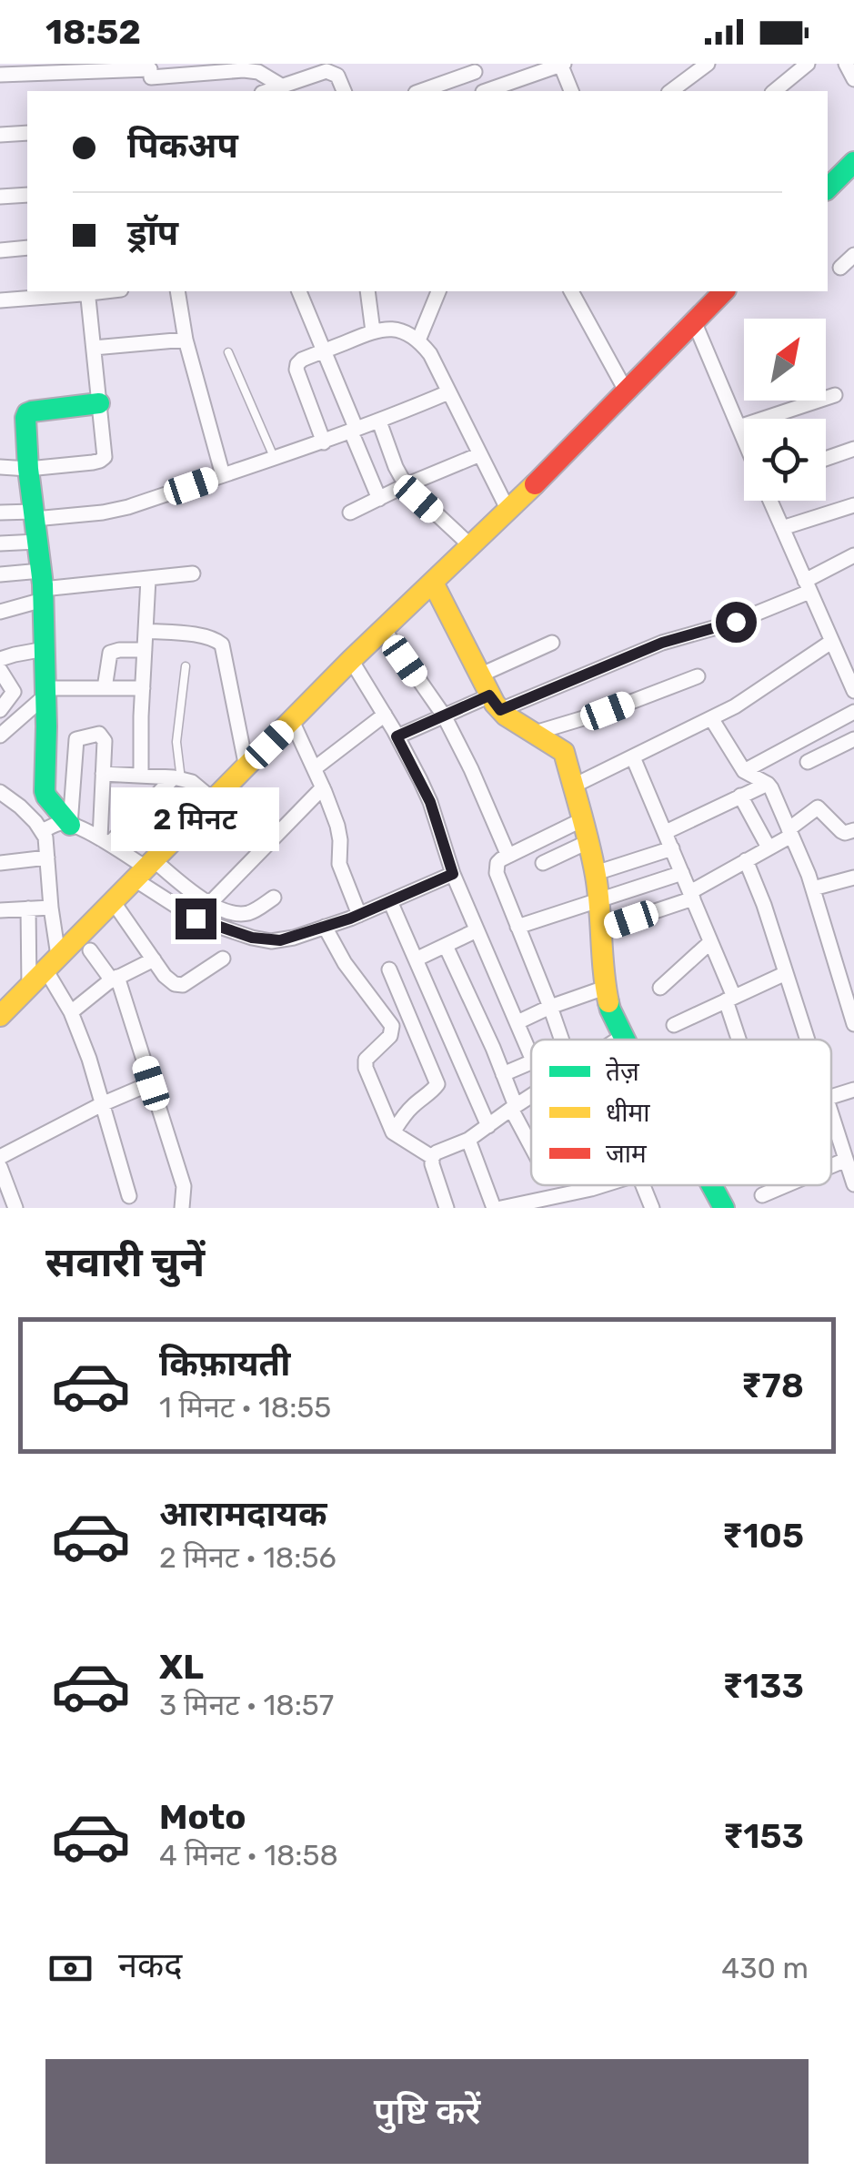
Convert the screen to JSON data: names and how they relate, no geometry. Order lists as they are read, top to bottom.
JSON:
{
  "legend": ["तेज़", "धीमा", "जाम"],
  "north": "top right",
  "page": {
    "status": "18:52",
    "banner": ["पिकअप", "ड्रॉप"],
    "bubble": "2 मिनट",
    "heading": "सवारी चुनें",
    "list": [
      {
        "name": "किफ़ायती",
        "note": "1 मिनट · 18:55",
        "value": "₹78"
      },
      {
        "name": "आरामदायक",
        "note": "2 मिनट · 18:56",
        "value": "₹105"
      },
      {
        "name": "XL",
        "note": "3 मिनट · 18:57",
        "value": "₹133"
      },
      {
        "name": "Moto",
        "note": "4 मिनट · 18:58",
        "value": "₹153"
      }
    ],
    "pay": ["नकद", "430 m"],
    "buttons": "पुष्टि करें"
  }
}
